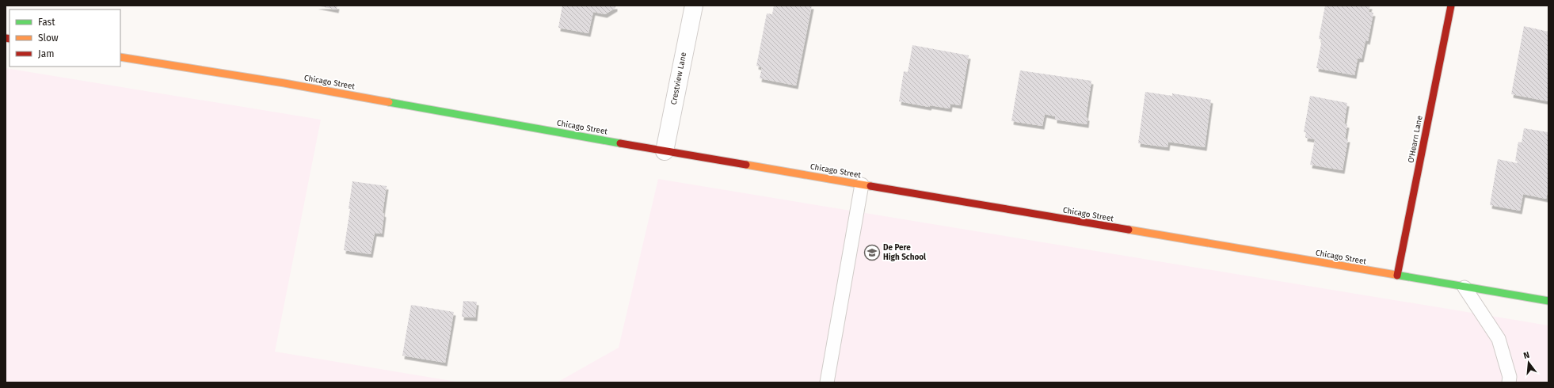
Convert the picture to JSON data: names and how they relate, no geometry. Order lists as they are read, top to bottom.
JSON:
{
  "streets": {
    "street": ["Crestview Lane", "Chicago Street", "O'Hearn Lane"]
  },
  "crossings": [
    ["Crestview Lane", "Chicago Street"],
    ["Chicago Street", "O'Hearn Lane"]
  ],
  "places": {
    "school or university": ["De Pere High School"]
  },
  "legend": ["Fast", "Slow", "Jam"],
  "north": "top"
}
